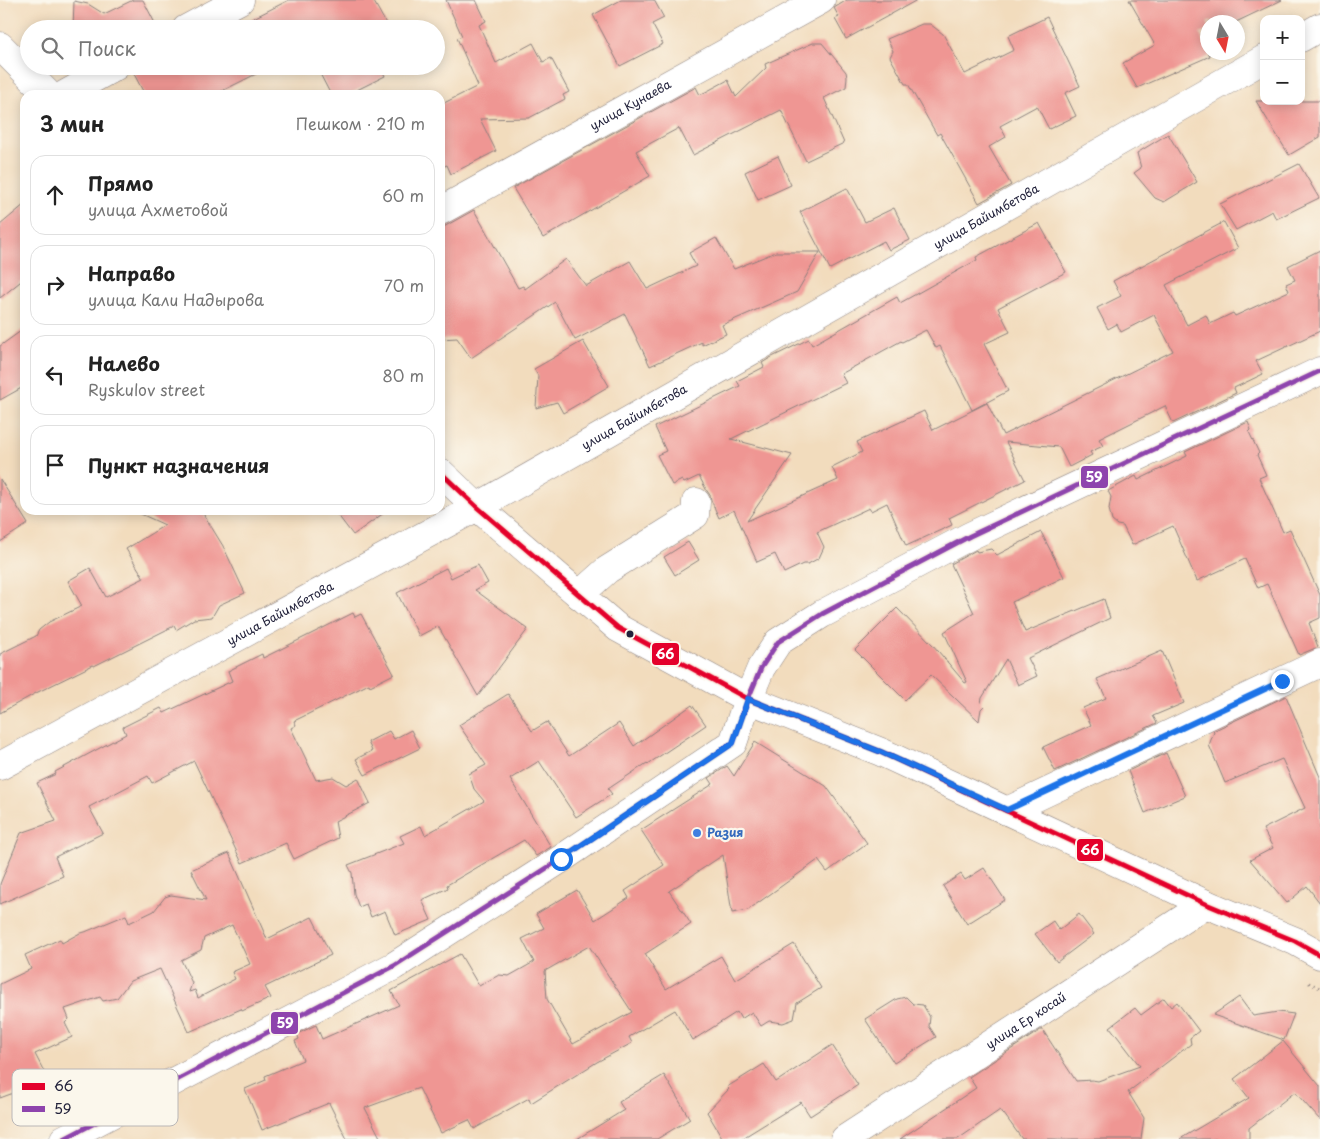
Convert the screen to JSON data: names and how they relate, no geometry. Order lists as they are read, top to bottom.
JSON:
{
  "streets": {
    "street": ["улица Кунаева", "улица Байимбетова", "улица Ер косай"]
  },
  "places": ["Разия"],
  "lines": ["transit line 59", "transit line 66"],
  "legend": ["66", "59"],
  "north": "bottom",
  "page": {
    "map_buttons": ["+", "−"],
    "search": "Поиск",
    "heading": ["3 мин", "Пешком · 210 m"],
    "list": [
      ["Прямо", "улица Ахметовой", "60 m"],
      ["Направо", "улица Кали Надырова", "70 m"],
      ["Налево", "Ryskulov street", "80 m"],
      "Пункт назначения"
    ]
  }
}
